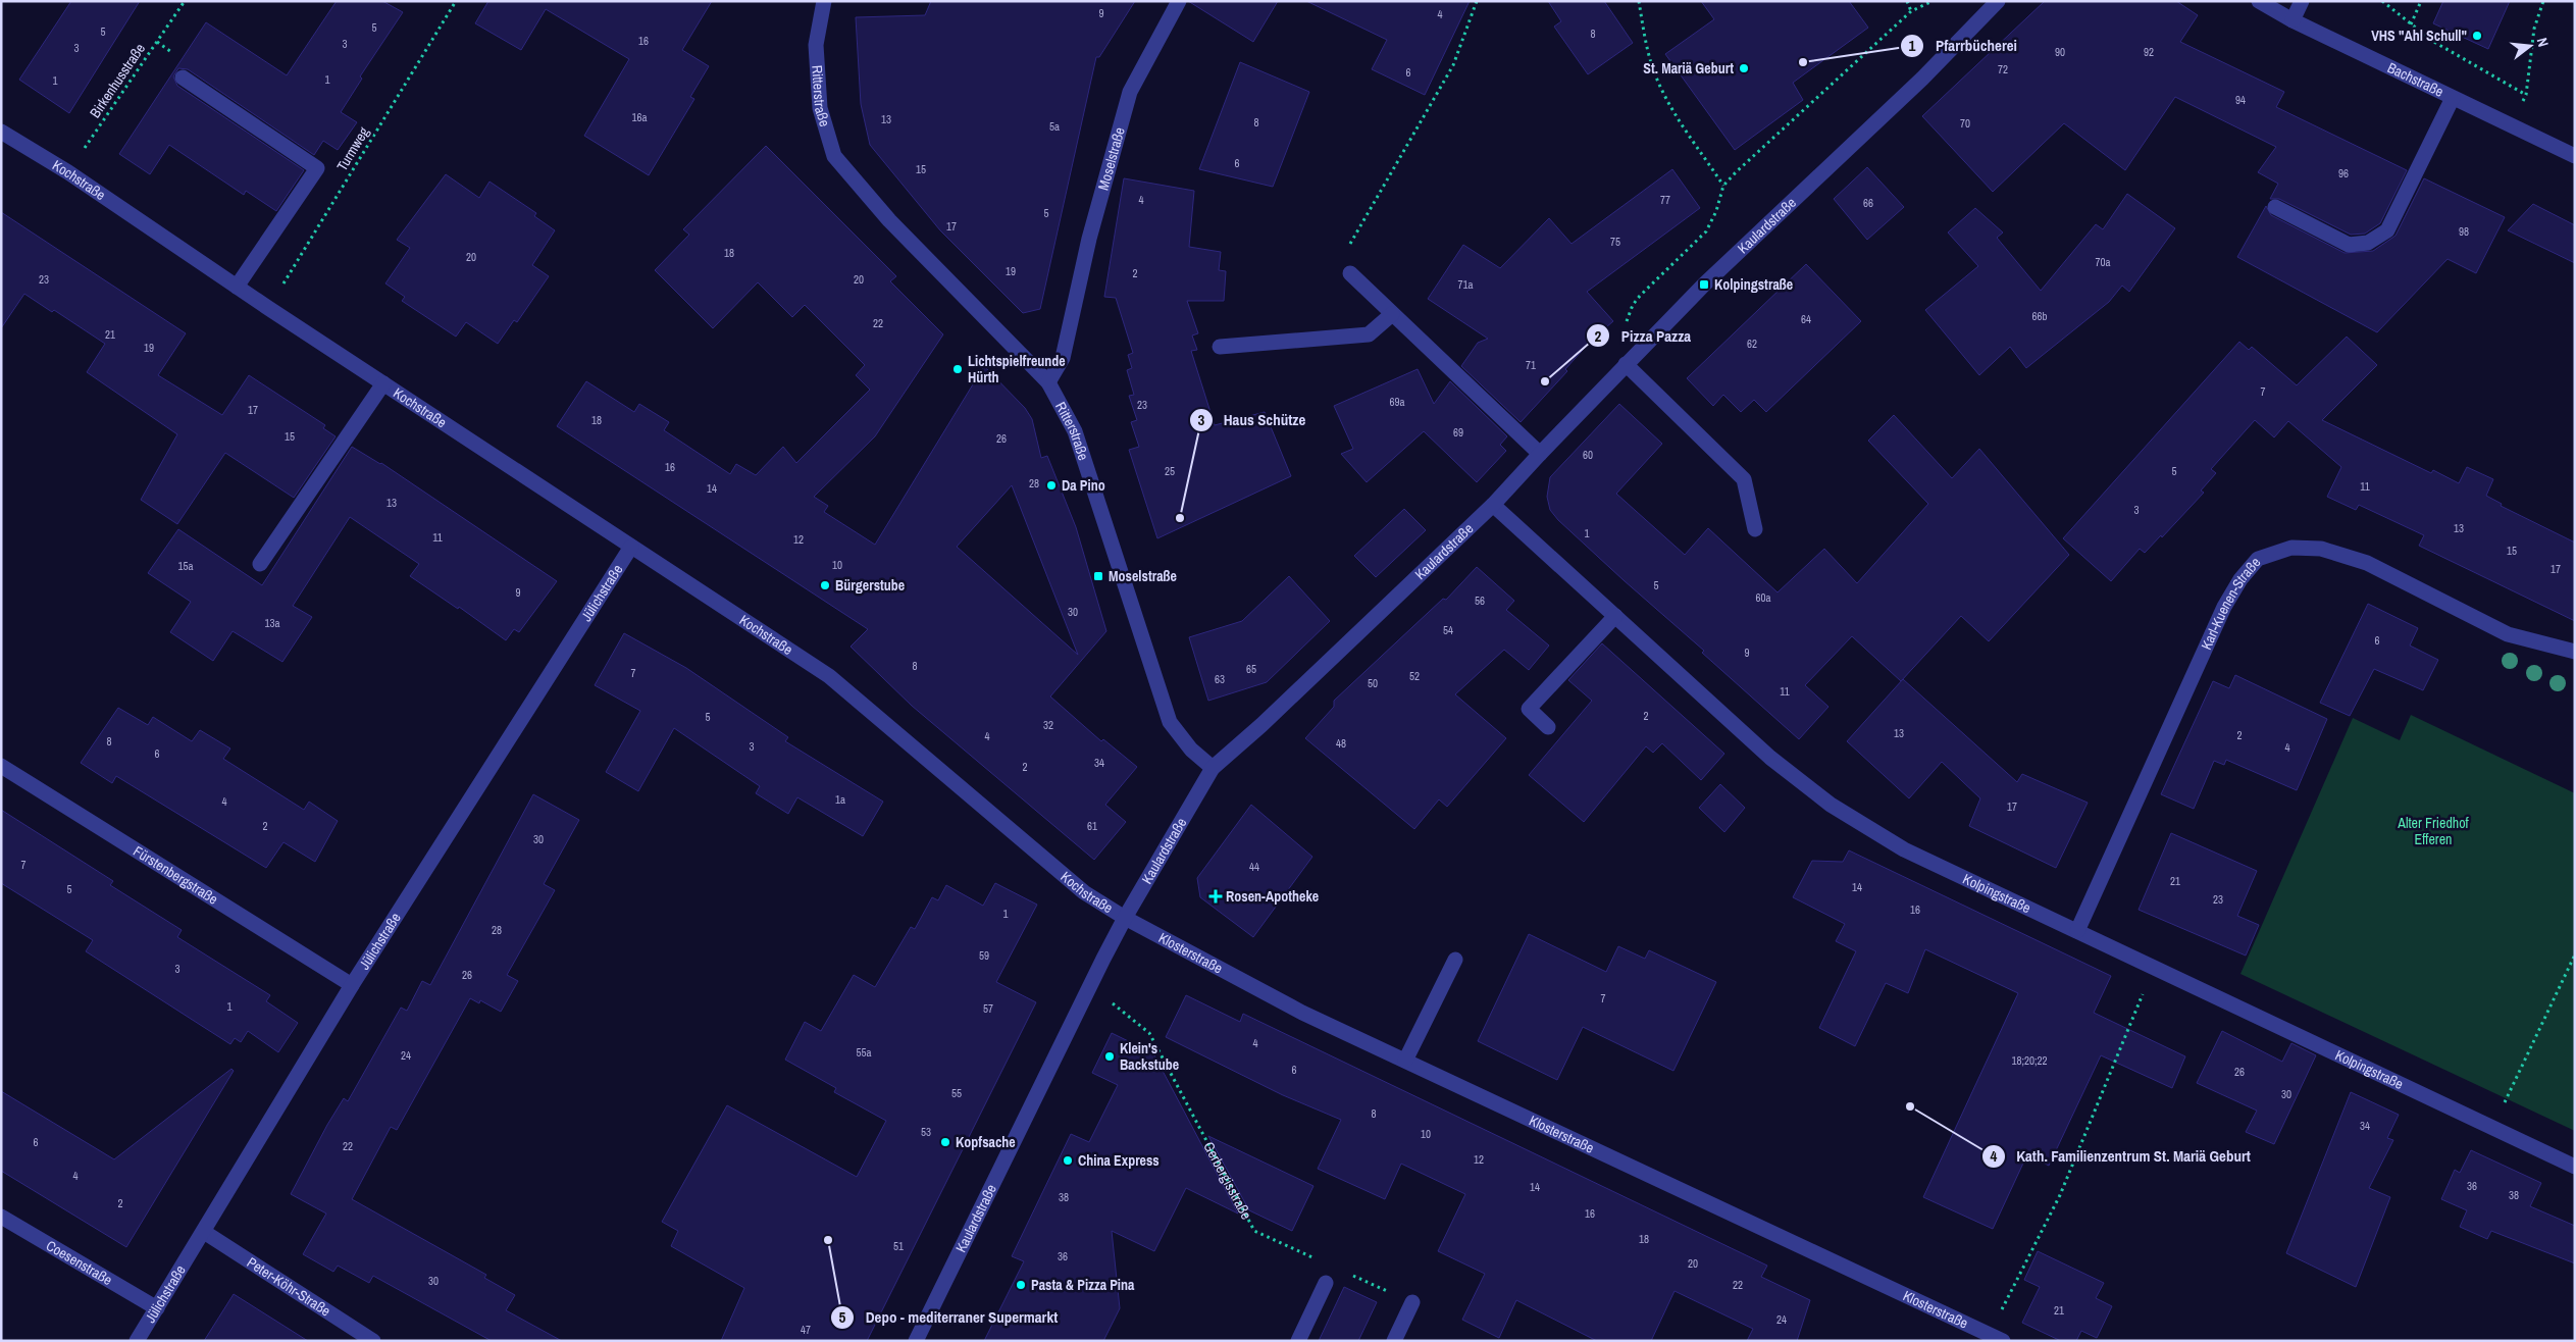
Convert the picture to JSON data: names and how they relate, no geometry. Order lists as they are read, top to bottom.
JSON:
{
  "streets": {
    "street": [
      "Bachstraße",
      "Ritterstraße",
      "Moselstraße",
      "Kochstraße",
      "Kaulardstraße",
      "Jülichstraße",
      "Karl-Kuenen-Straße",
      "Fürstenbergstraße",
      "Kolpingstraße",
      "Klosterstraße",
      "Coesenstraße",
      "Peter-Köhr-Straße"
    ],
    "path": ["Birkenhusstraße", "Turmweg", "Gerbergisstraße"]
  },
  "crossings": [
    ["Birkenhusstraße", "Kochstraße"],
    ["Ritterstraße", "Moselstraße"],
    ["Ritterstraße", "Kaulardstraße"],
    ["Turmweg", "Kochstraße"],
    ["Kochstraße", "Kaulardstraße"],
    ["Kochstraße", "Jülichstraße"],
    ["Kochstraße", "Klosterstraße"],
    ["Kaulardstraße", "Kolpingstraße"],
    ["Kaulardstraße", "Klosterstraße"],
    ["Kaulardstraße", "Gerbergisstraße"],
    ["Jülichstraße", "Fürstenbergstraße"],
    ["Jülichstraße", "Coesenstraße"],
    ["Jülichstraße", "Peter-Köhr-Straße"],
    ["Karl-Kuenen-Straße", "Kolpingstraße"]
  ],
  "parks": ["Alter Friedhof Efferen"],
  "places": {
    "other": [
      "VHS \"Ahl Schull\"",
      "Pfarrbücherei",
      "St. Mariä Geburt",
      "Lichtspielfreunde Hürth",
      "Pizza Pazza",
      "Da Pino",
      "Haus Schütze",
      "Bürgerstube",
      "Klein's Backstube",
      "Kath. Familienzentrum St. Mariä Geburt",
      "Kopfsache",
      "China Express",
      "Depo - mediterraner Supermarkt",
      "Pasta & Pizza Pina"
    ],
    "transit": ["Kolpingstraße", "Moselstraße"],
    "health": ["Rosen-Apotheke"]
  },
  "house_numbers": [
    "9",
    "4",
    "5",
    "5",
    "8",
    "16",
    "3",
    "3",
    "90",
    "92",
    "72",
    "6",
    "1",
    "1",
    "94",
    "16a",
    "13",
    "8",
    "70",
    "5a",
    "6",
    "15",
    "96",
    "4",
    "77",
    "66",
    "5",
    "17",
    "98",
    "75",
    "18",
    "20",
    "70a",
    "19",
    "2",
    "23",
    "20",
    "71a",
    "66b",
    "64",
    "22",
    "21",
    "62",
    "19",
    "71",
    "7",
    "69a",
    "23",
    "17",
    "18",
    "69",
    "15",
    "26",
    "60",
    "16",
    "25",
    "5",
    "28",
    "11",
    "14",
    "13",
    "3",
    "13",
    "1",
    "11",
    "12",
    "15",
    "10",
    "15a",
    "17",
    "5",
    "9",
    "60a",
    "56",
    "30",
    "13a",
    "54",
    "6",
    "9",
    "8",
    "65",
    "7",
    "52",
    "63",
    "50",
    "11",
    "2",
    "5",
    "32",
    "13",
    "2",
    "4",
    "8",
    "48",
    "3",
    "4",
    "6",
    "34",
    "2",
    "1a",
    "4",
    "17",
    "2",
    "61",
    "30",
    "7",
    "44",
    "21",
    "14",
    "5",
    "23",
    "16",
    "1",
    "28",
    "59",
    "3",
    "26",
    "7",
    "1",
    "57",
    "4",
    "55a",
    "24",
    "18;20;22",
    "6",
    "26",
    "55",
    "30",
    "8",
    "34",
    "53",
    "10",
    "6",
    "22",
    "12",
    "4",
    "36",
    "14",
    "38",
    "38",
    "2",
    "16",
    "18",
    "51",
    "36",
    "20",
    "30",
    "22",
    "21",
    "24",
    "47"
  ],
  "north": "right"
}
